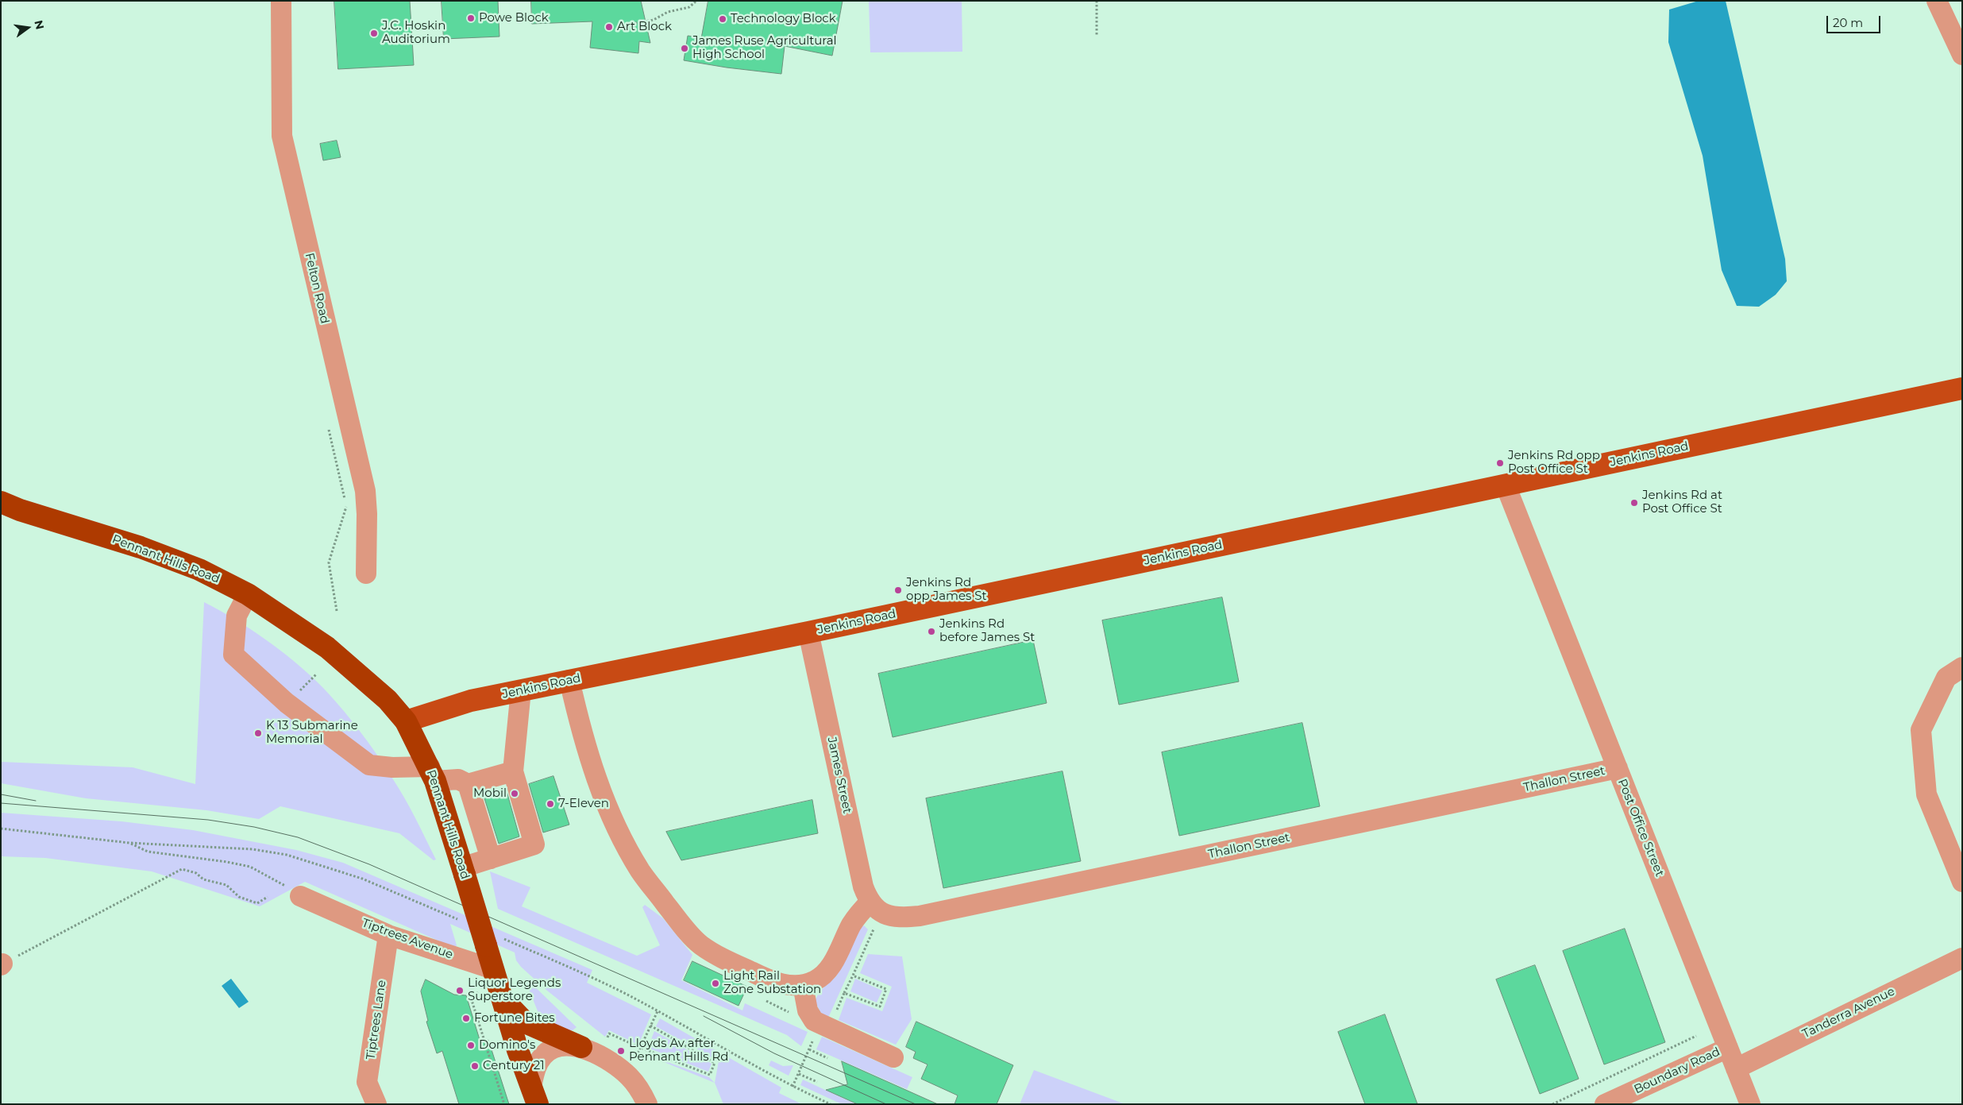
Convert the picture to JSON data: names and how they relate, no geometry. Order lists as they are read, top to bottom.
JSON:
{
  "streets": {
    "highway": ["Pennant Hills Road"],
    "main road": ["Jenkins Road"],
    "street": [
      "Felton Road",
      "James Street",
      "Thallon Street",
      "Post Office Street",
      "Tiptrees Avenue",
      "Tanderra Avenue",
      "Tiptrees Lane",
      "Boundary Road"
    ]
  },
  "crossings": [
    ["Jenkins Road", "Pennant Hills Road"],
    ["Jenkins Road", "James Street"],
    ["Jenkins Road", "Post Office Street"],
    ["Pennant Hills Road", "Tiptrees Avenue"],
    ["James Street", "Thallon Street"],
    ["Thallon Street", "Post Office Street"],
    ["Post Office Street", "Tanderra Avenue"],
    ["Post Office Street", "Boundary Road"],
    ["Tiptrees Avenue", "Tiptrees Lane"]
  ],
  "places": [
    "Powe Block",
    "Technology Block",
    "Art Block",
    "J.C. Hoskin Auditorium",
    "James Ruse Agricultural High School",
    "Jenkins Rd opp Post Office St",
    "Jenkins Rd at Post Office St",
    "Jenkins Rd opp James St",
    "Jenkins Rd before James St",
    "K 13 Submarine Memorial",
    "Mobil",
    "7-Eleven",
    "Light Rail Zone Substation",
    "Liquor Legends Superstore",
    "Fortune Bites",
    "Domino's",
    "Lloyds Av after Pennant Hills Rd",
    "Century 21"
  ],
  "scale_bar": "20 m",
  "north": "right"
}
